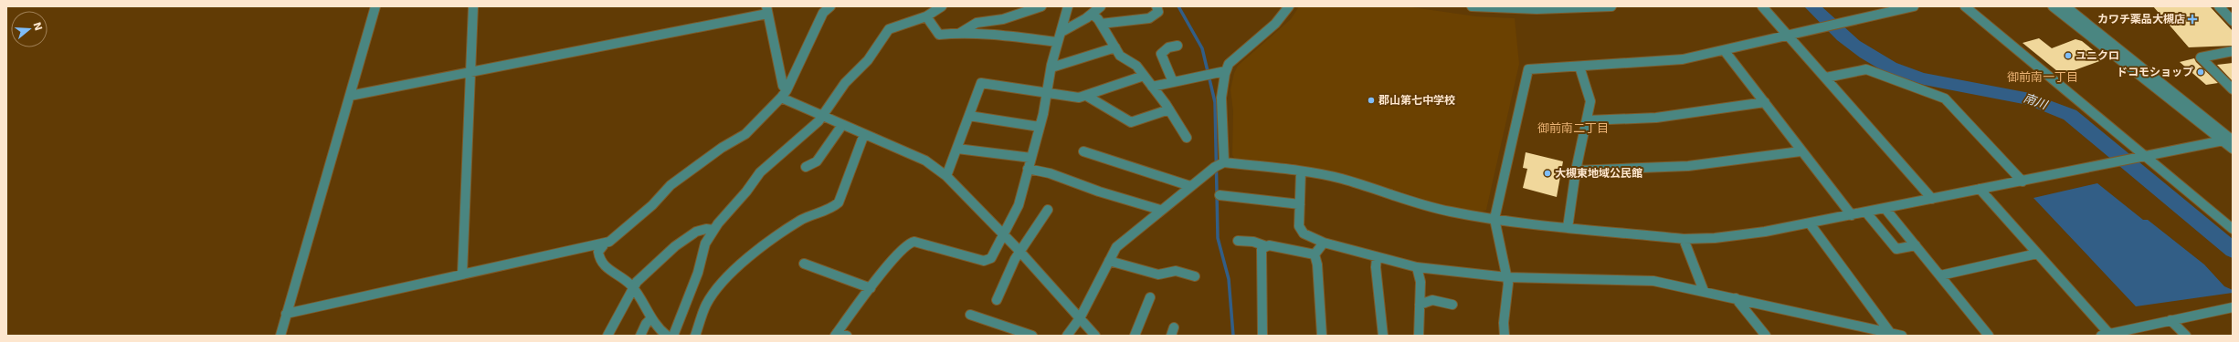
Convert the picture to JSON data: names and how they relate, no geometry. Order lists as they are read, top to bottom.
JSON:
{
  "districts": ["御前南一丁目", "御前南二丁目"],
  "water": ["南川"],
  "places": {
    "health": ["カワチ薬品大槻店"],
    "other": [
      "ユニクロ",
      "ドコモショップ",
      "郡山第七中学校",
      "大槻東地域公民館"
    ]
  },
  "north": "right"
}
